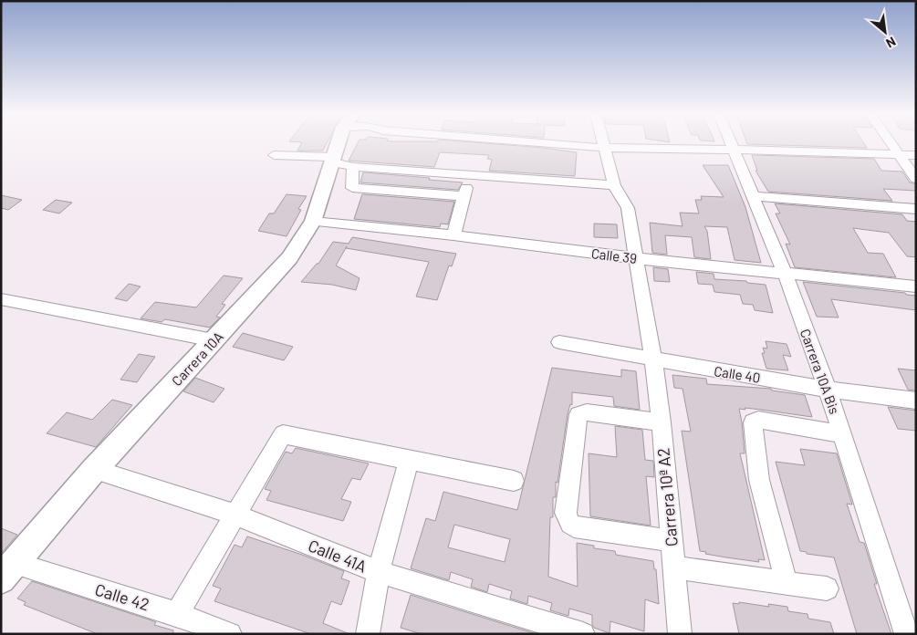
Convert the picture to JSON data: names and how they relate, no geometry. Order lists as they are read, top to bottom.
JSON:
{
  "streets": {
    "street": [
      "Calle 39",
      "Carrera 10A",
      "Carrera 10A Bis",
      "Calle 40",
      "Carrera 10ª A2",
      "Calle 41A",
      "Calle 42"
    ]
  },
  "crossings": [
    ["Calle 39", "Carrera 10A"],
    ["Calle 39", "Carrera 10A Bis"],
    ["Calle 39", "Carrera 10ª A2"],
    ["Carrera 10A", "Calle 41A"],
    ["Carrera 10A", "Calle 42"],
    ["Carrera 10A Bis", "Calle 40"],
    ["Calle 40", "Carrera 10ª A2"]
  ],
  "north": "bottom right"
}
